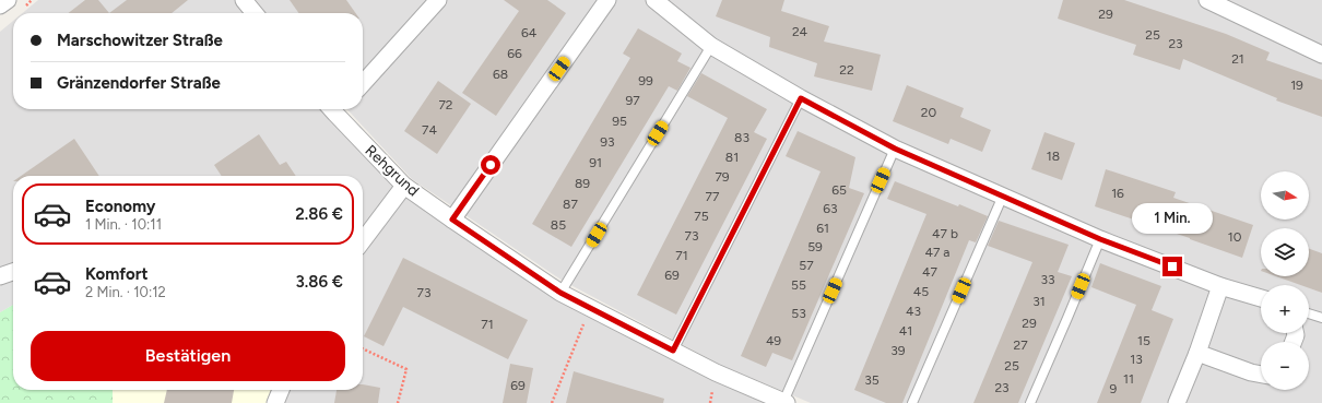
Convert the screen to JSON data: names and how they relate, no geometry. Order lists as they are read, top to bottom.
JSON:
{
  "streets": {
    "street": ["Rehgrund"]
  },
  "house_numbers": [
    "29",
    "24",
    "64",
    "25",
    "23",
    "66",
    "21",
    "22",
    "68",
    "99",
    "19",
    "97",
    "72",
    "20",
    "95",
    "74",
    "83",
    "93",
    "18",
    "81",
    "91",
    "79",
    "89",
    "65",
    "16",
    "77",
    "87",
    "63",
    "75",
    "85",
    "61",
    "47 b",
    "73",
    "10",
    "59",
    "47 a",
    "71",
    "57",
    "47",
    "69",
    "33",
    "55",
    "45",
    "73",
    "31",
    "43",
    "53",
    "29",
    "71",
    "41",
    "49",
    "15",
    "27",
    "39",
    "13",
    "25",
    "11",
    "35",
    "69",
    "23",
    "9"
  ],
  "north": "right",
  "page": {
    "banner": ["Marschowitzer Straße", "Gränzendorfer Straße"],
    "map_buttons": ["+", "−"],
    "list": [
      {
        "name": "Economy",
        "note": "1 Min. · 10:11",
        "value": "2.86 €"
      },
      {
        "name": "Komfort",
        "note": "2 Min. · 10:12",
        "value": "3.86 €"
      }
    ],
    "bubble": "1 Min.",
    "buttons": "Bestätigen"
  }
}
